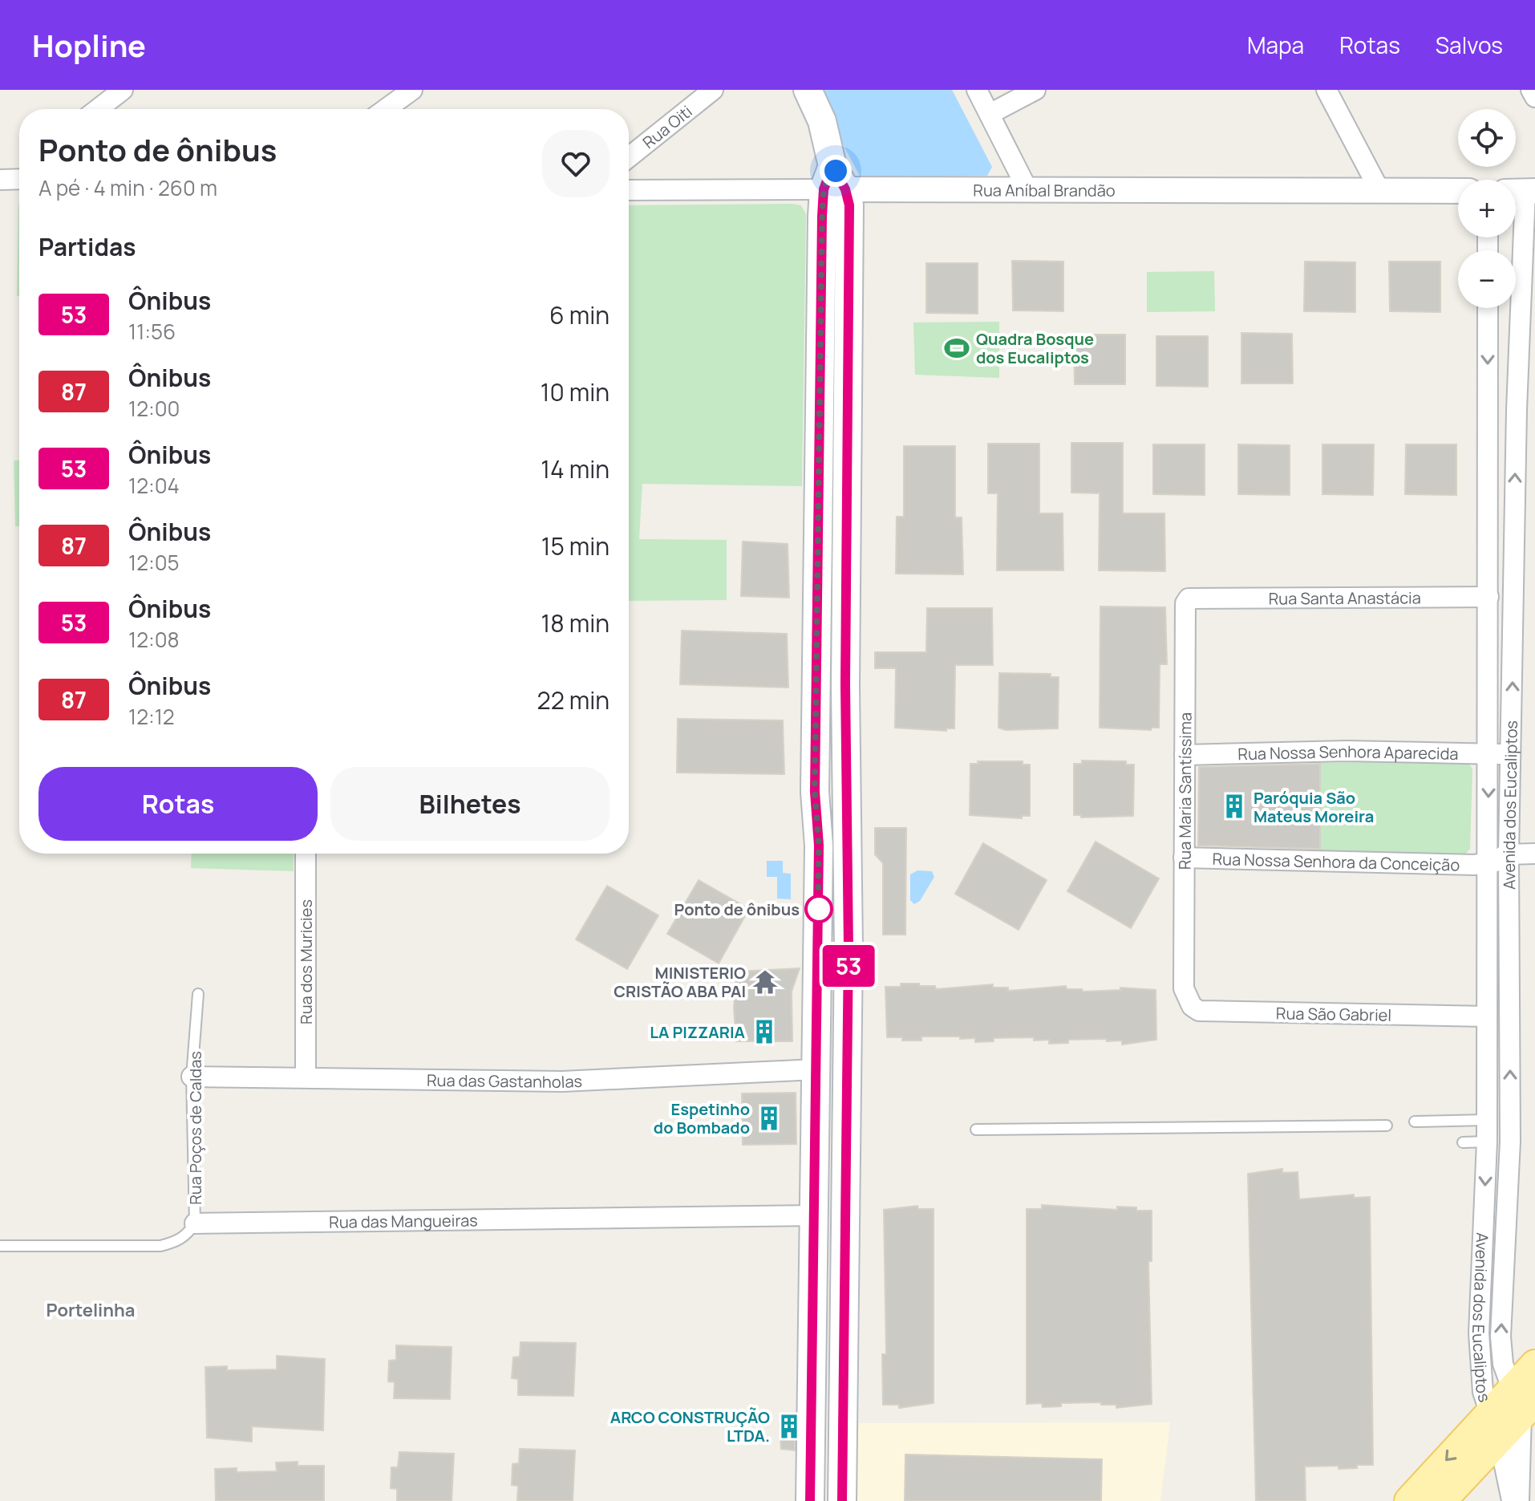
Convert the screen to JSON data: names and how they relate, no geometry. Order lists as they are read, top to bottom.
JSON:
{
  "streets": {
    "street": [
      "Rua Oiti",
      "Rua Aníbal Brandão",
      "Rua Santa Anastácia",
      "Rua Nossa Senhora Aparecida",
      "Rua Maria Santíssima",
      "Avenida dos Eucaliptos",
      "Rua Nossa Senhora da Conceição",
      "Rua dos Muricies",
      "Rua São Gabriel",
      "Rua das Gastanholas",
      "Rua das Mangueiras"
    ],
    "lane": ["Rua Poços de Caldas"]
  },
  "crossings": [
    ["Rua Santa Anastácia", "Rua Maria Santíssima"],
    ["Rua Santa Anastácia", "Avenida dos Eucaliptos"],
    ["Rua Nossa Senhora Aparecida", "Rua Maria Santíssima"],
    ["Rua Nossa Senhora Aparecida", "Avenida dos Eucaliptos"],
    ["Rua Maria Santíssima", "Rua Nossa Senhora da Conceição"],
    ["Rua Maria Santíssima", "Rua São Gabriel"],
    ["Avenida dos Eucaliptos", "Rua Nossa Senhora da Conceição"],
    ["Avenida dos Eucaliptos", "Rua São Gabriel"],
    ["Rua dos Muricies", "Rua das Gastanholas"],
    ["Rua das Gastanholas", "Rua Poços de Caldas"],
    ["Rua Poços de Caldas", "Rua das Mangueiras"]
  ],
  "districts": ["Portelinha"],
  "places": {
    "sports": ["Quadra Bosque dos Eucaliptos"],
    "building": [
      "Paróquia São Mateus Moreira",
      "LA PIZZARIA",
      "Espetinho do Bombado",
      "ARCO CONSTRUÇÃO LTDA."
    ],
    "other": ["Ponto de ônibus"],
    "temple": ["MINISTERIO CRISTÃO ABA PAI"]
  },
  "lines": ["bus line 53"],
  "page": {
    "header": "Hopline",
    "nav": ["Mapa", "Rotas", "Salvos"],
    "on_map": "53",
    "map_buttons": ["+", "−"],
    "heading": [
      ["Ponto de ônibus", "A pé · 4 min · 260 m"],
      "Partidas"
    ],
    "list": [
      {
        "mark": "53",
        "name": "Ônibus",
        "note": "11:56",
        "value": "6 min"
      },
      {
        "mark": "87",
        "name": "Ônibus",
        "note": "12:00",
        "value": "10 min"
      },
      {
        "mark": "53",
        "name": "Ônibus",
        "note": "12:04",
        "value": "14 min"
      },
      {
        "mark": "87",
        "name": "Ônibus",
        "note": "12:05",
        "value": "15 min"
      },
      {
        "mark": "53",
        "name": "Ônibus",
        "note": "12:08",
        "value": "18 min"
      },
      {
        "mark": "87",
        "name": "Ônibus",
        "note": "12:12",
        "value": "22 min"
      }
    ],
    "buttons": ["Rotas", "Bilhetes"]
  }
}
